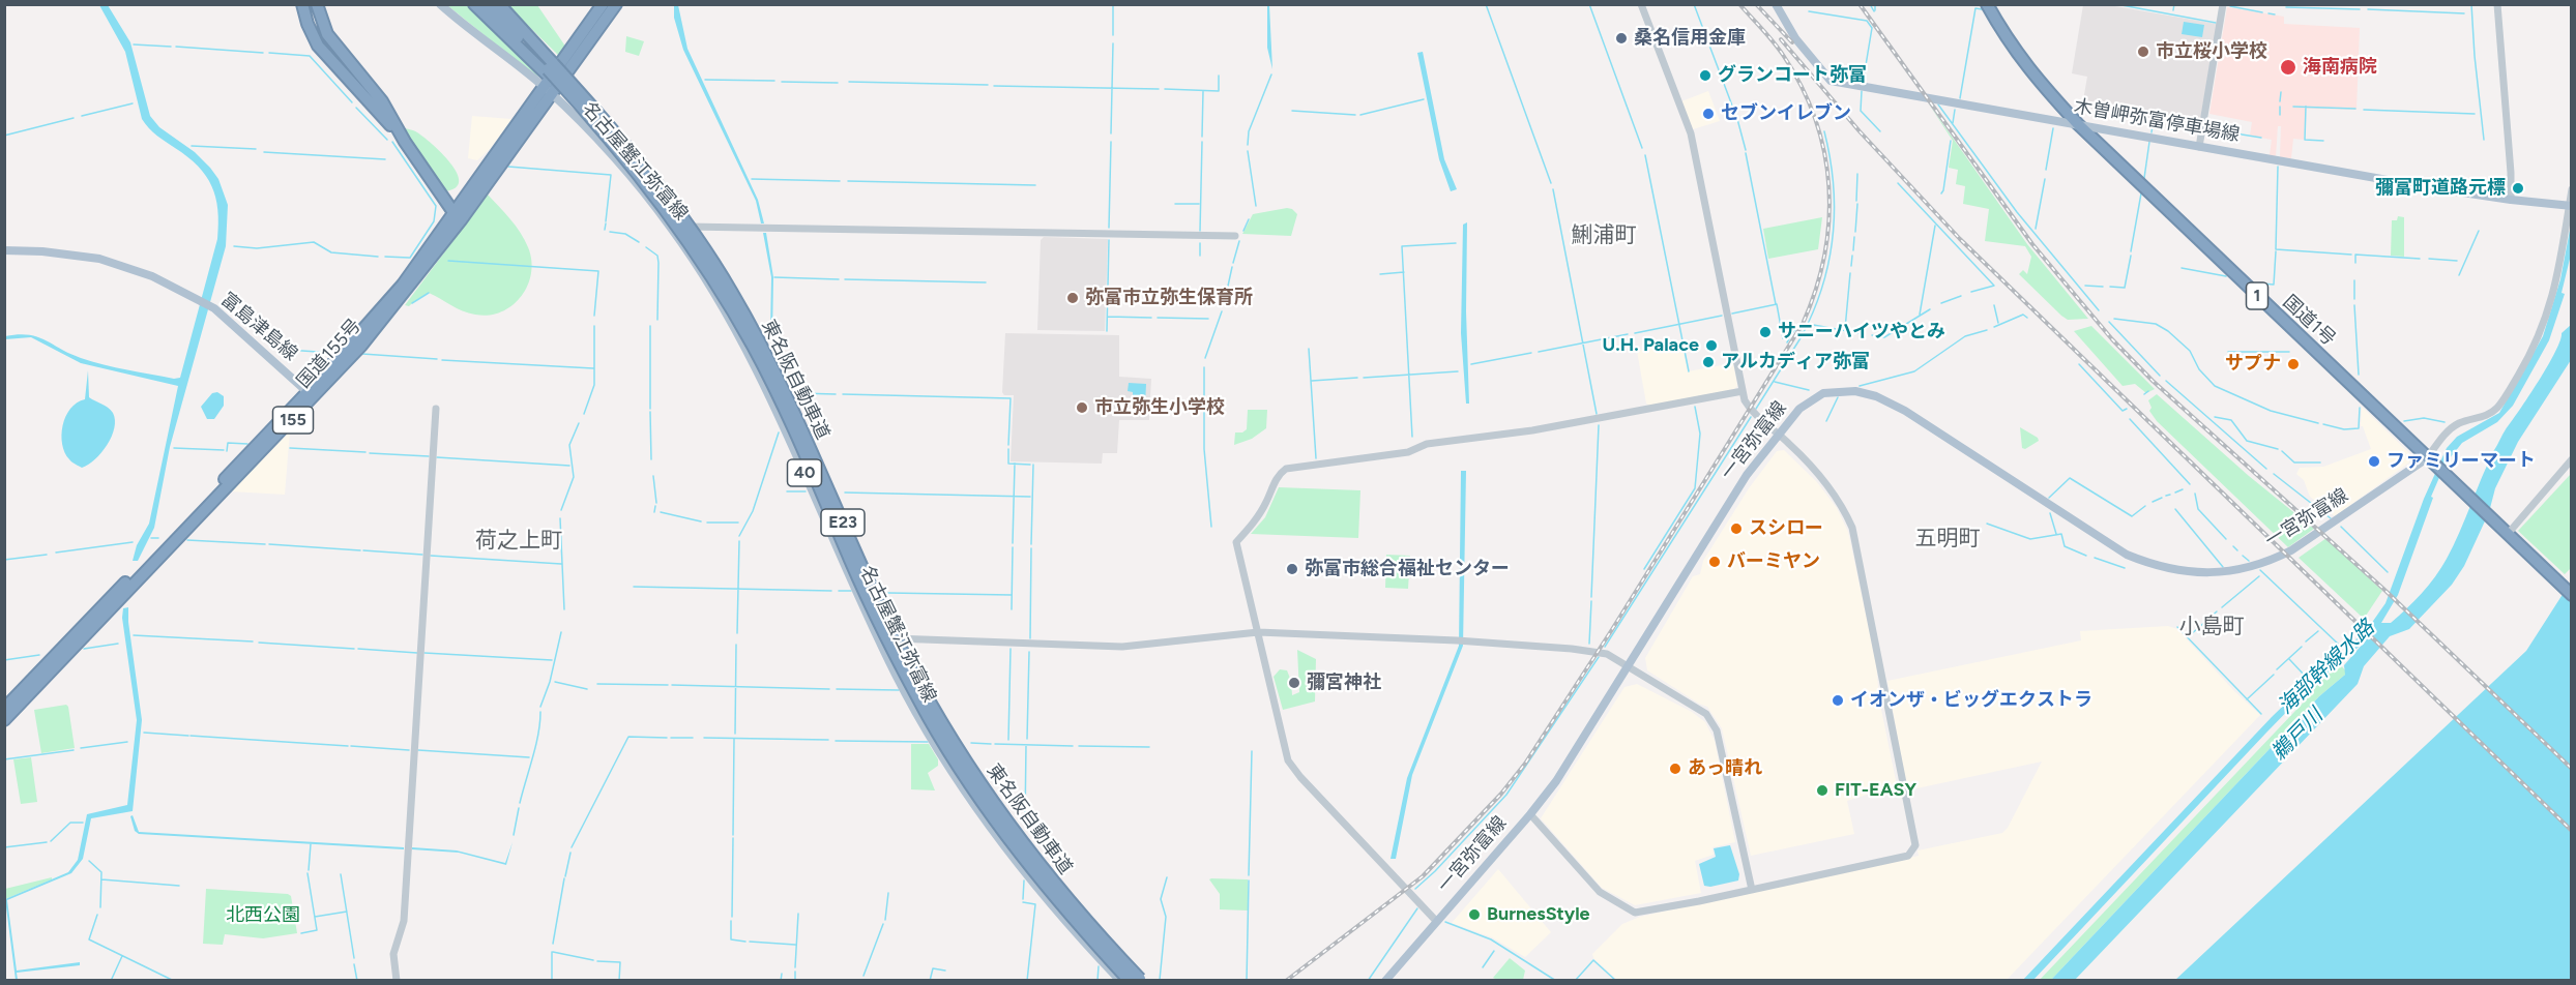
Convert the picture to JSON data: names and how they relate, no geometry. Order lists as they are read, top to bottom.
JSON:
{
  "streets": {
    "highway": [
      "1",
      "国道1号",
      "国道155号",
      "東名阪自動車道",
      "155",
      "E23"
    ],
    "main road": [
      "木曽岬弥富停車場線",
      "名古屋蟹江弥富線",
      "富島津島線",
      "一宮弥富線",
      "40"
    ]
  },
  "crossings": [
    ["木曽岬弥富停車場線", "国道1号"],
    ["名古屋蟹江弥富線", "国道155号"],
    ["国道1号", "一宮弥富線"],
    ["富島津島線", "国道155号"]
  ],
  "districts": [
    "鯏浦町",
    "五明町",
    "荷之上町",
    "小島町"
  ],
  "water": ["海部幹線水路", "鵜戸川"],
  "parks": ["北西公園"],
  "places": [
    "桑名信用金庫",
    "市立桜小学校",
    "海南病院",
    "グランコート弥富",
    "セブンイレブン",
    "彌富町道路元標",
    "弥富市立弥生保育所",
    "サニーハイツやとみ",
    "U.H. Palace",
    "アルカディア弥富",
    "サプナ",
    "市立弥生小学校",
    "ファミリーマート",
    "スシロー",
    "バーミヤン",
    "弥富市総合福祉センター",
    "彌宮神社",
    "イオンザ・ビッグエクストラ",
    "あっ晴れ",
    "FIT-EASY",
    "BurnesStyle"
  ]
}
